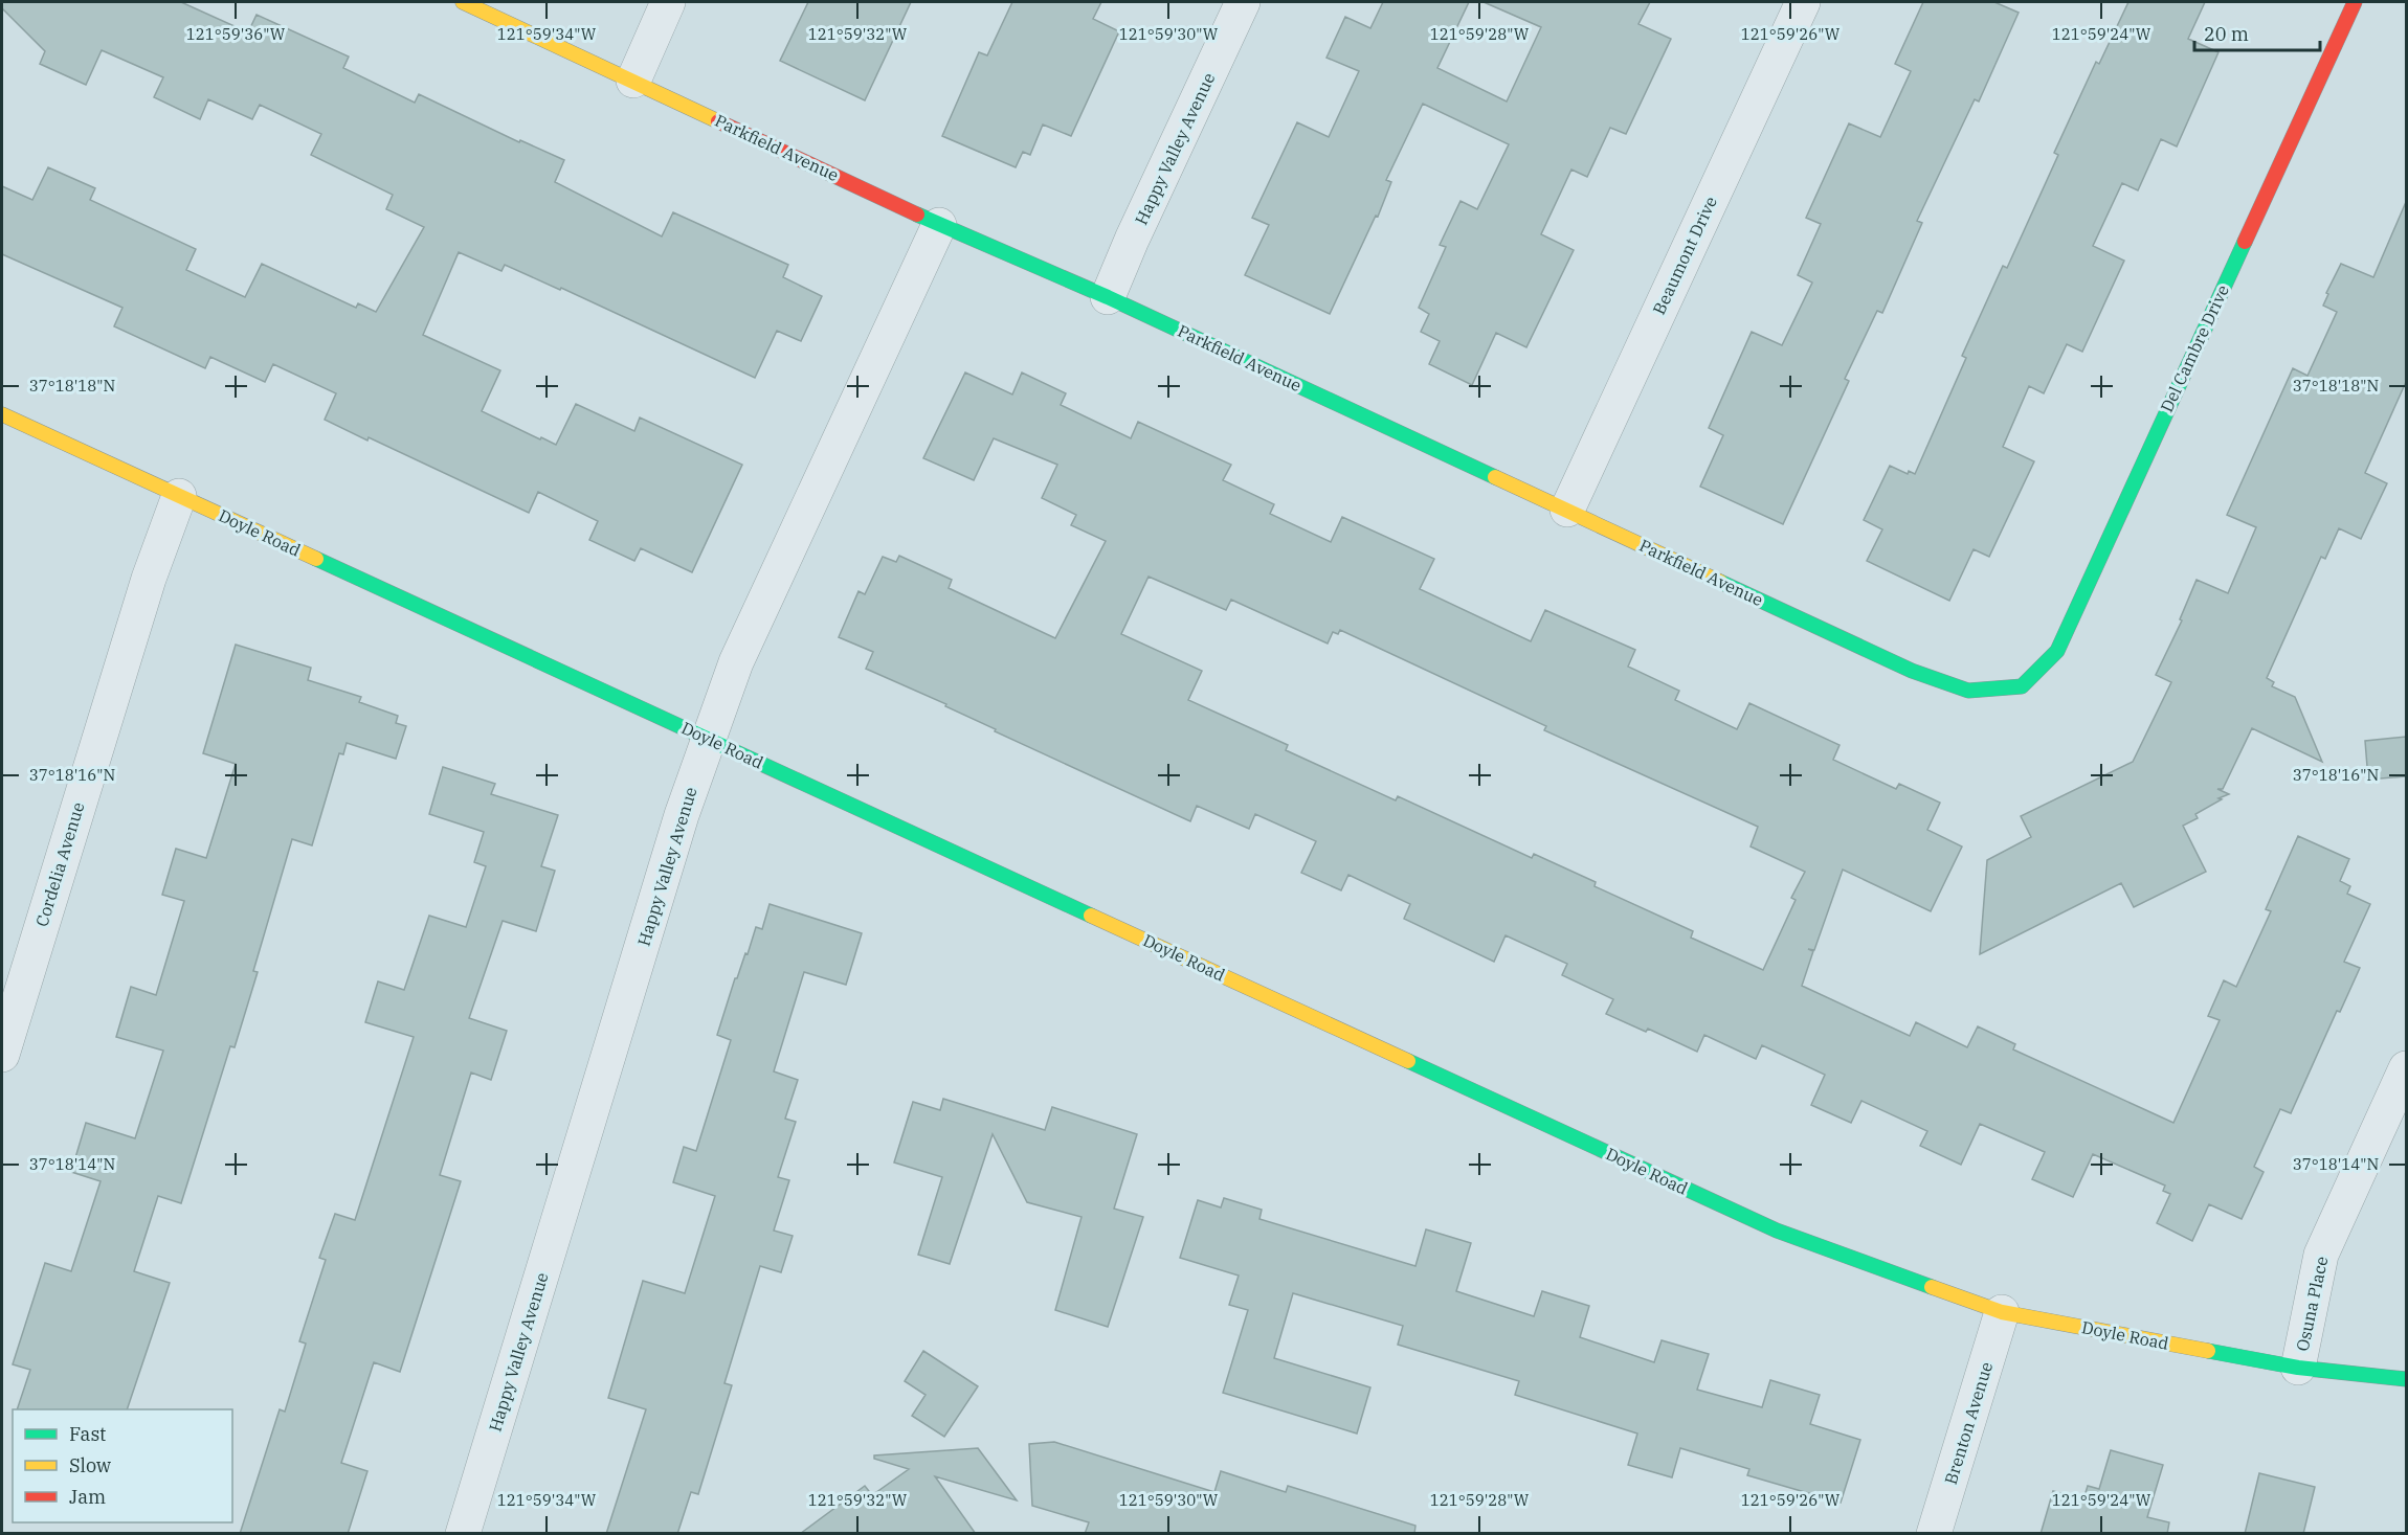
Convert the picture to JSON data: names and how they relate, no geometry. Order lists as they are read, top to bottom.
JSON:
{
  "streets": {
    "main road": ["Parkfield Avenue", "Del Cambre Drive", "Doyle Road"],
    "street": [
      "Happy Valley Avenue",
      "Beaumont Drive",
      "Cordelia Avenue",
      "Osuna Place",
      "Brenton Avenue"
    ]
  },
  "crossings": [
    ["Parkfield Avenue", "Happy Valley Avenue"],
    ["Parkfield Avenue", "Beaumont Drive"],
    ["Parkfield Avenue", "Del Cambre Drive"],
    ["Happy Valley Avenue", "Doyle Road"],
    ["Doyle Road", "Cordelia Avenue"],
    ["Doyle Road", "Osuna Place"],
    ["Doyle Road", "Brenton Avenue"]
  ],
  "legend": ["Fast", "Slow", "Jam"],
  "scale_bar": "20 m",
  "coordinates": [
    "121°59'36\"W",
    "121°59'34\"W",
    "121°59'32\"W",
    "121°59'30\"W",
    "121°59'28\"W",
    "121°59'26\"W",
    "121°59'24\"W",
    "37°18'18\"N",
    "37°18'16\"N",
    "37°18'14\"N"
  ]
}
